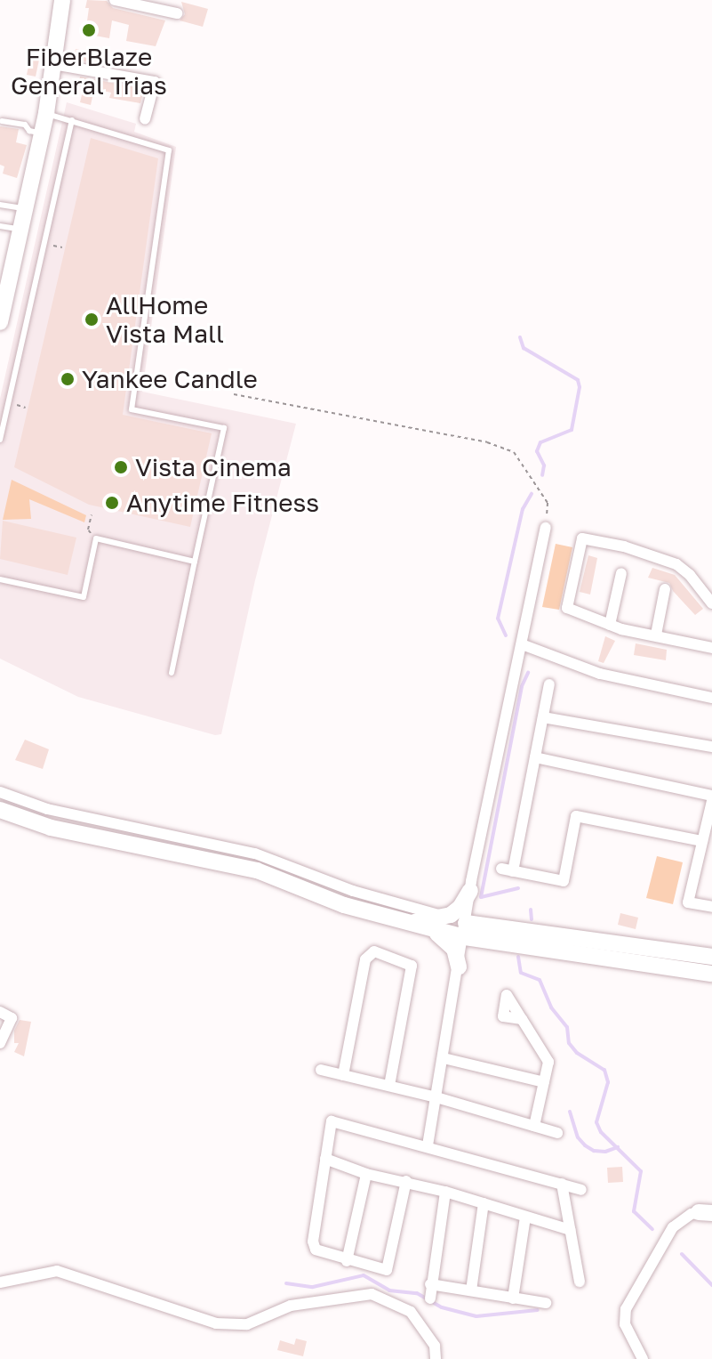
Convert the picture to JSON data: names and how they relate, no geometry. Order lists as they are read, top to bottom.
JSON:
{
  "places": [
    "FiberBlaze General Trias",
    "AllHome Vista Mall",
    "Yankee Candle",
    "Vista Cinema",
    "Anytime Fitness"
  ]
}
